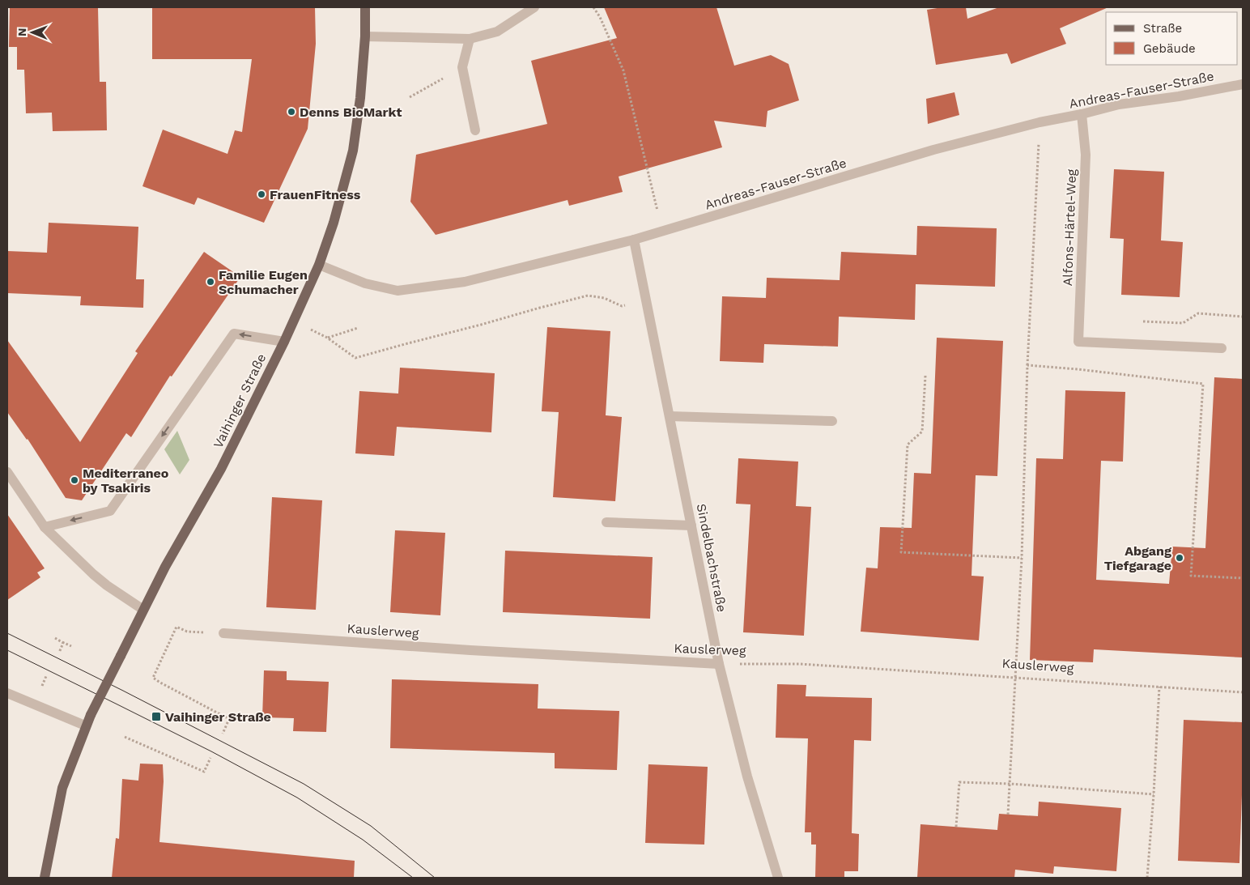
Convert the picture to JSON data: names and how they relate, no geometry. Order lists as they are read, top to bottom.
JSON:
{
  "streets": {
    "main road": ["Vaihinger Straße"],
    "street": [
      "Andreas-Fauser-Straße",
      "Alfons-Härtel-Weg",
      "Sindelbachstraße",
      "Kauslerweg"
    ]
  },
  "crossings": [
    ["Andreas-Fauser-Straße", "Alfons-Härtel-Weg"],
    ["Andreas-Fauser-Straße", "Vaihinger Straße"],
    ["Andreas-Fauser-Straße", "Sindelbachstraße"],
    ["Sindelbachstraße", "Kauslerweg"]
  ],
  "places": {
    "other": [
      "Denns BioMarkt",
      "FrauenFitness",
      "Familie Eugen Schumacher",
      "Mediterraneo by Tsakiris",
      "Abgang Tiefgarage"
    ],
    "transit": ["Vaihinger Straße"]
  },
  "legend": ["Straße", "Gebäude"],
  "north": "left"
}
